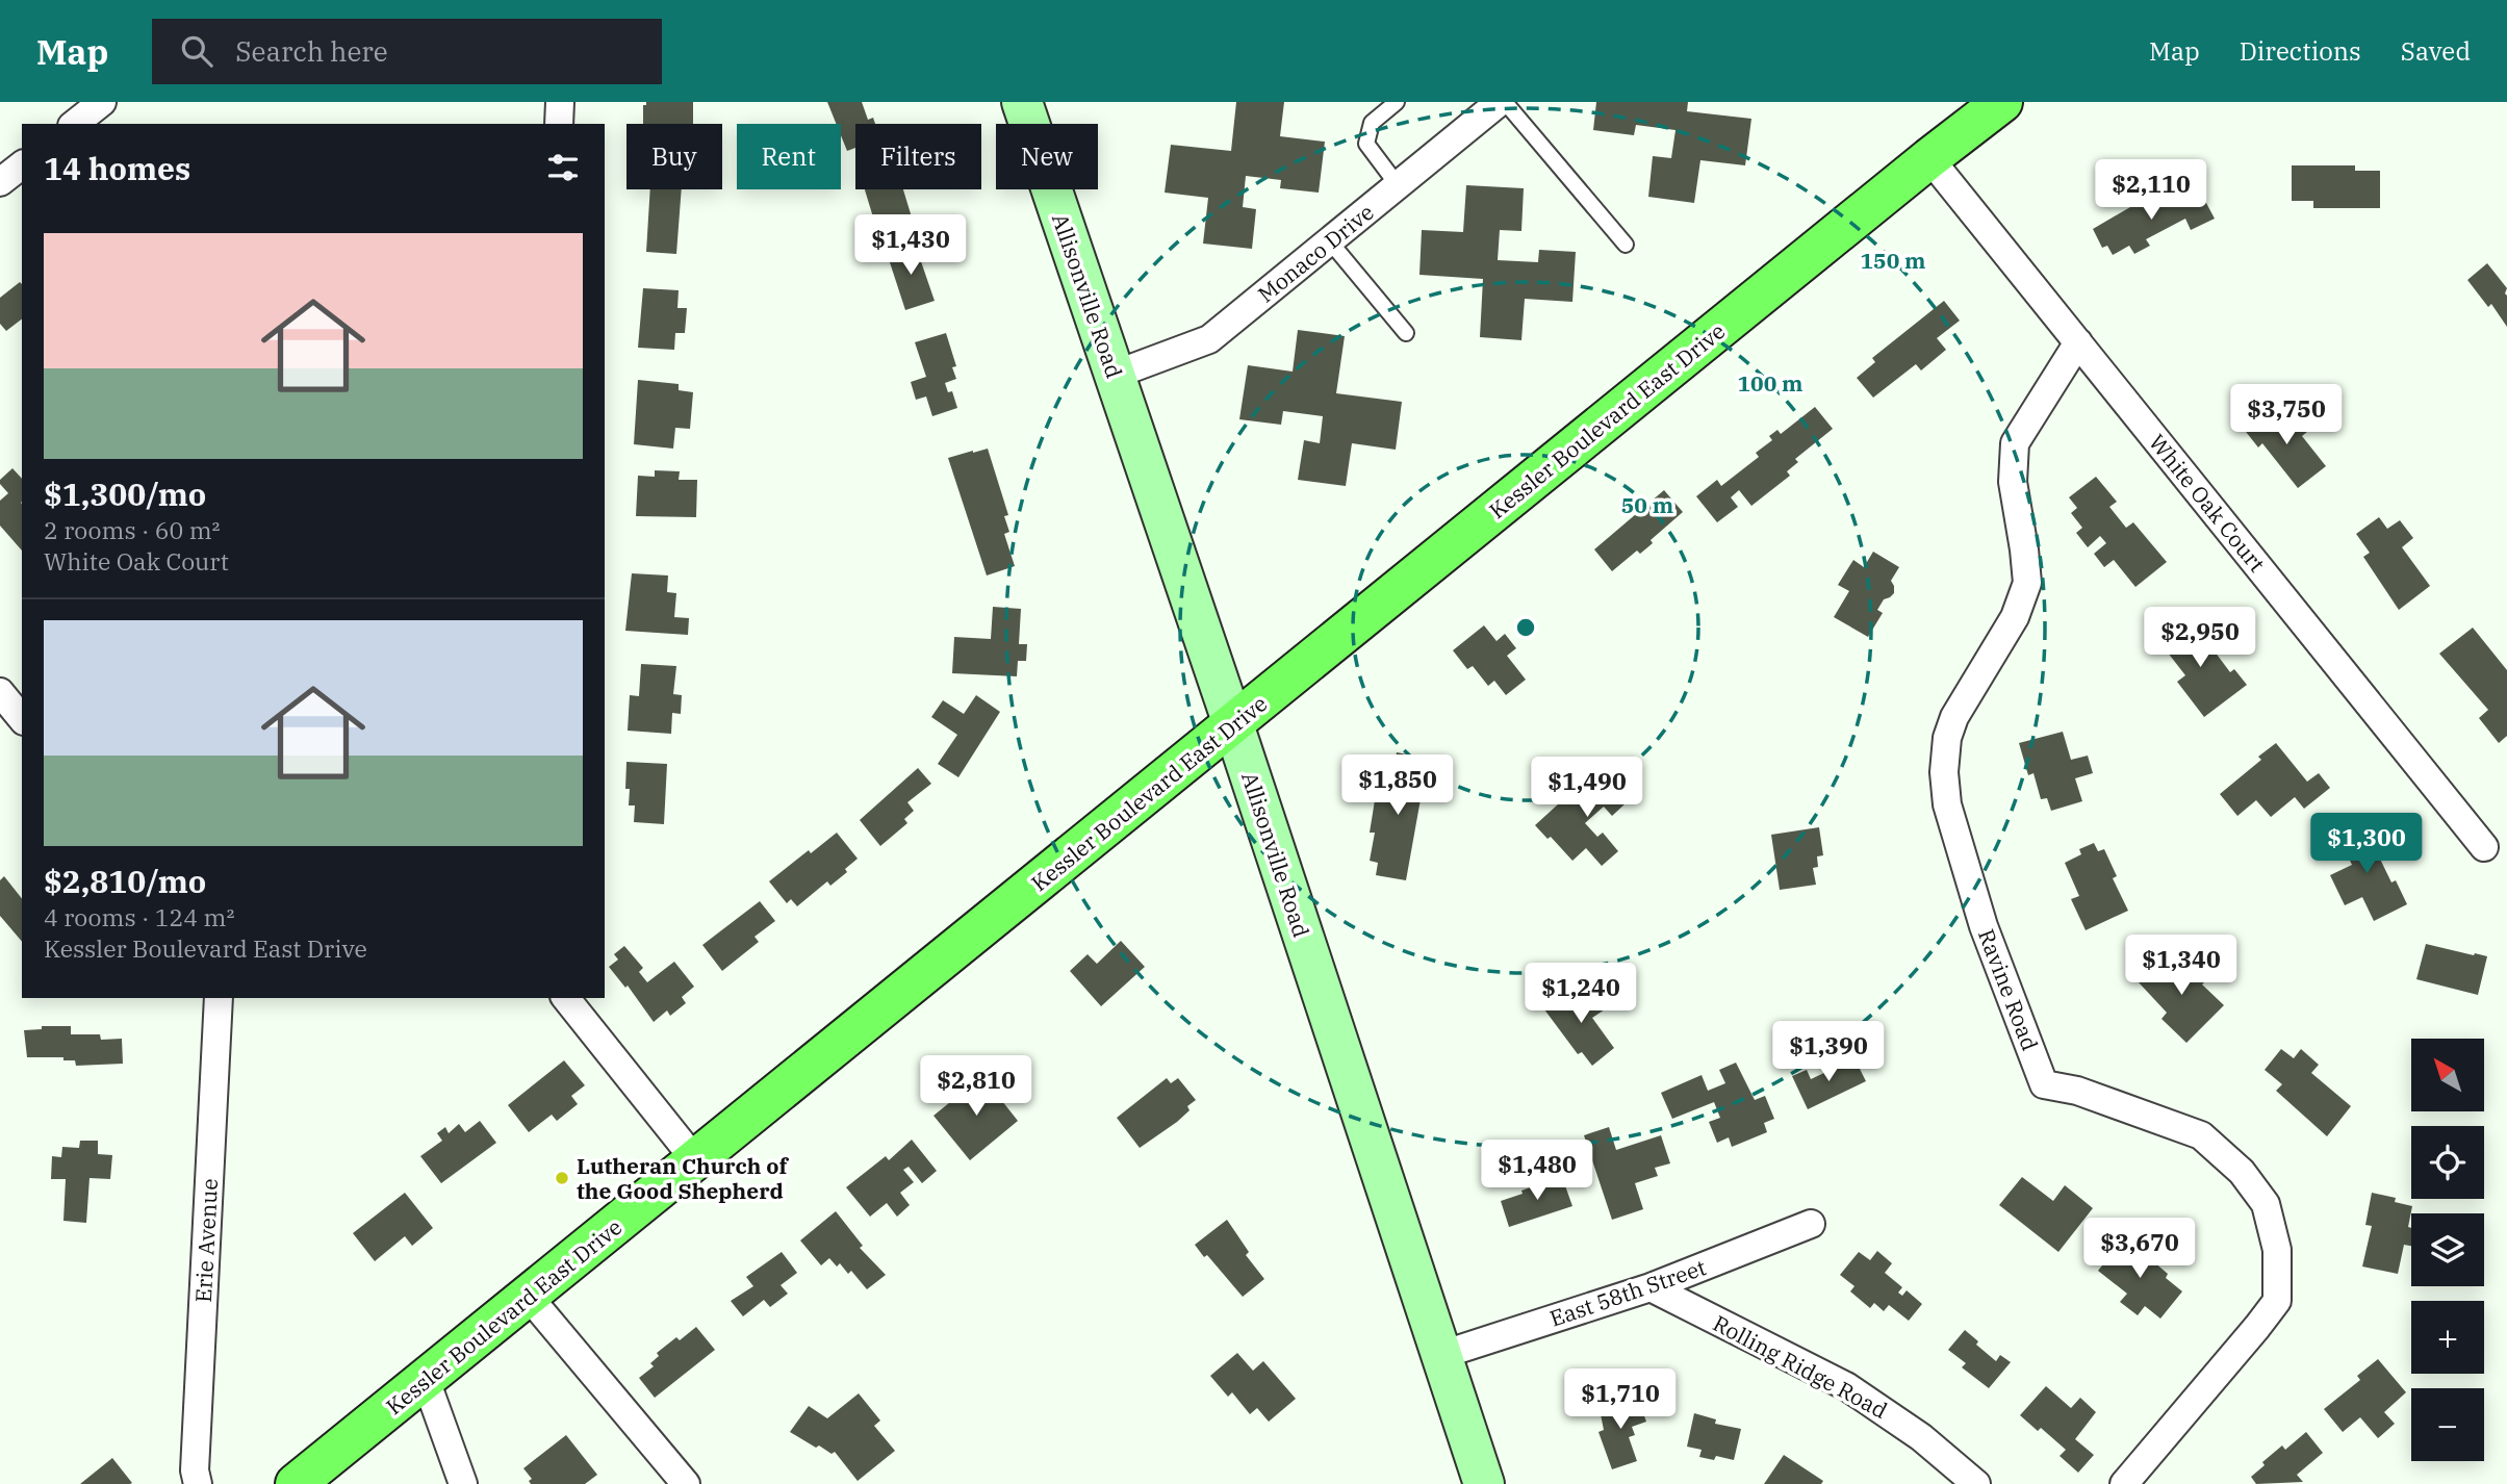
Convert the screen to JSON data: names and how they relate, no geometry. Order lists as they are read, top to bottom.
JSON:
{
  "streets": {
    "main road": ["Allisonville Road", "Kessler Boulevard East Drive"],
    "street": [
      "Monaco Drive",
      "White Oak Court",
      "Ravine Road",
      "Erie Avenue",
      "East 58th Street",
      "Rolling Ridge Road"
    ]
  },
  "crossings": [
    ["Monaco Drive", "Allisonville Road"],
    ["Allisonville Road", "Kessler Boulevard East Drive"],
    ["Allisonville Road", "East 58th Street"],
    ["Kessler Boulevard East Drive", "White Oak Court"],
    ["White Oak Court", "Ravine Road"],
    ["East 58th Street", "Rolling Ridge Road"]
  ],
  "places": ["Lutheran Church of the Good Shepherd"],
  "north": "top left",
  "page": {
    "header": "Map",
    "search": "Search here",
    "nav": ["Map", "Directions", "Saved"],
    "chip": [
      "Buy",
      "Rent",
      "Filters",
      "New"
    ],
    "heading": "14 homes",
    "price": [
      "$2,110",
      "$1,430",
      "$3,750",
      "$2,950",
      "$1,850",
      "$1,490",
      "$1,300",
      "$1,340",
      "$1,240",
      "$1,390",
      "$2,810",
      "$1,480",
      "$3,670",
      "$1,710"
    ],
    "list": [
      {
        "name": "$1,300/mo",
        "note": "2 rooms · 60 m² · White Oak Court"
      },
      {
        "name": "$2,810/mo",
        "note": "4 rooms · 124 m² · Kessler Boulevard East Drive"
      }
    ],
    "map_buttons": ["+", "−"]
  },
  "rings": ["150 m", "100 m", "50 m"]
}
